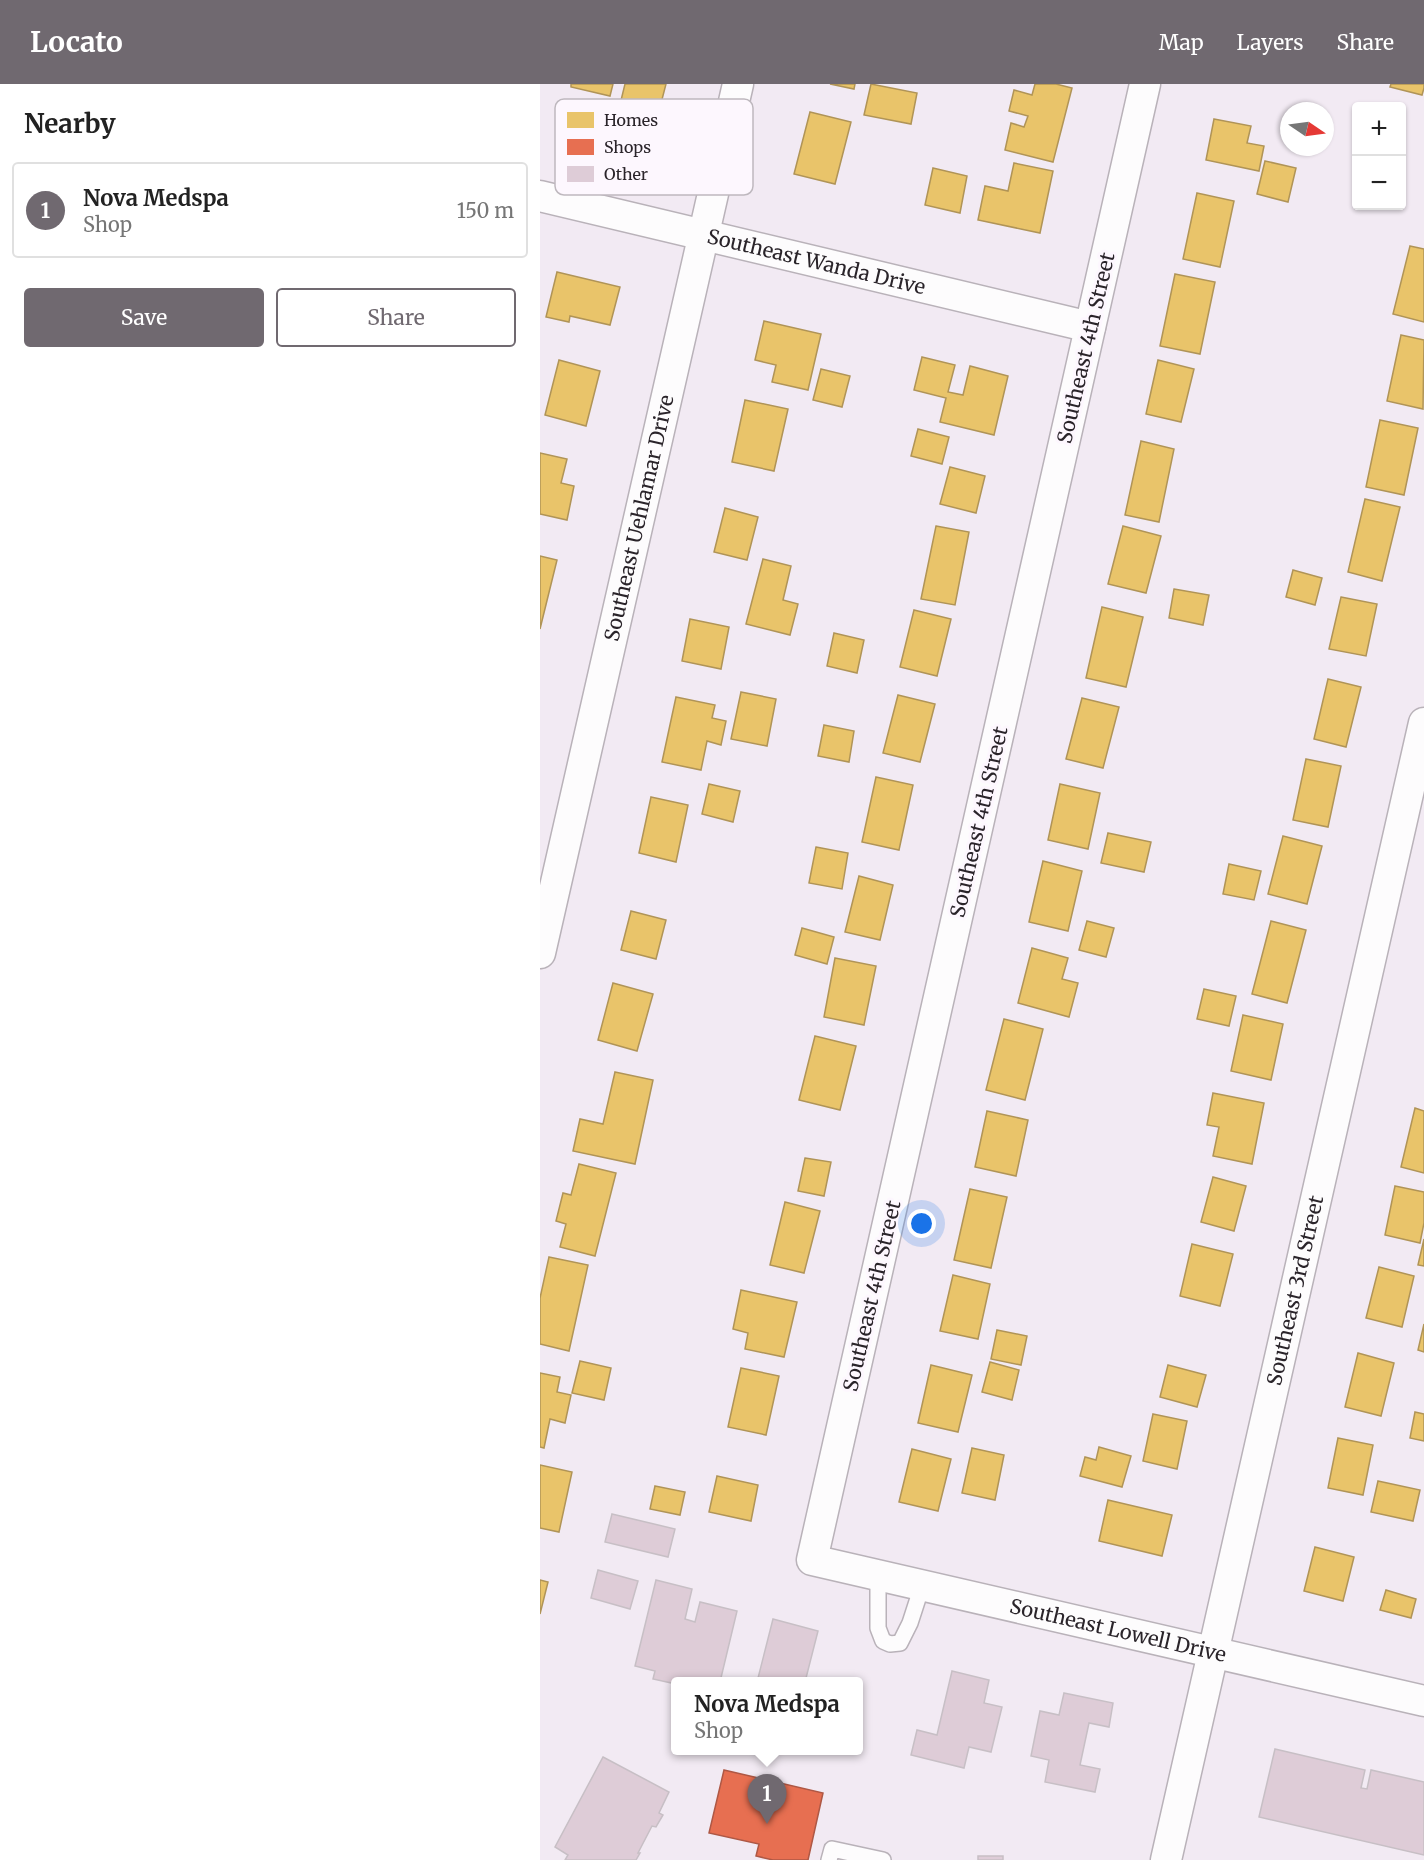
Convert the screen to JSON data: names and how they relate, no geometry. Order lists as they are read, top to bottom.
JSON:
{
  "streets": {
    "street": [
      "Southeast Wanda Drive",
      "Southeast 4th Street",
      "Southeast Uehlamar Drive",
      "Southeast 3rd Street",
      "Southeast Lowell Drive"
    ]
  },
  "crossings": [
    ["Southeast Wanda Drive", "Southeast 4th Street"],
    ["Southeast Wanda Drive", "Southeast Uehlamar Drive"],
    ["Southeast 4th Street", "Southeast Lowell Drive"],
    ["Southeast 3rd Street", "Southeast Lowell Drive"]
  ],
  "legend": ["Homes", "Shops", "Other"],
  "north": "right",
  "page": {
    "header": "Locato",
    "nav": ["Map", "Layers", "Share"],
    "heading": "Nearby",
    "map_buttons": ["+", "−"],
    "list": [
      {
        "mark": "1",
        "name": "Nova Medspa",
        "note": "Shop",
        "value": "150 m"
      }
    ],
    "buttons": ["Save", "Share"],
    "popup": ["Nova Medspa", "Shop"],
    "pins": "1"
  }
}
